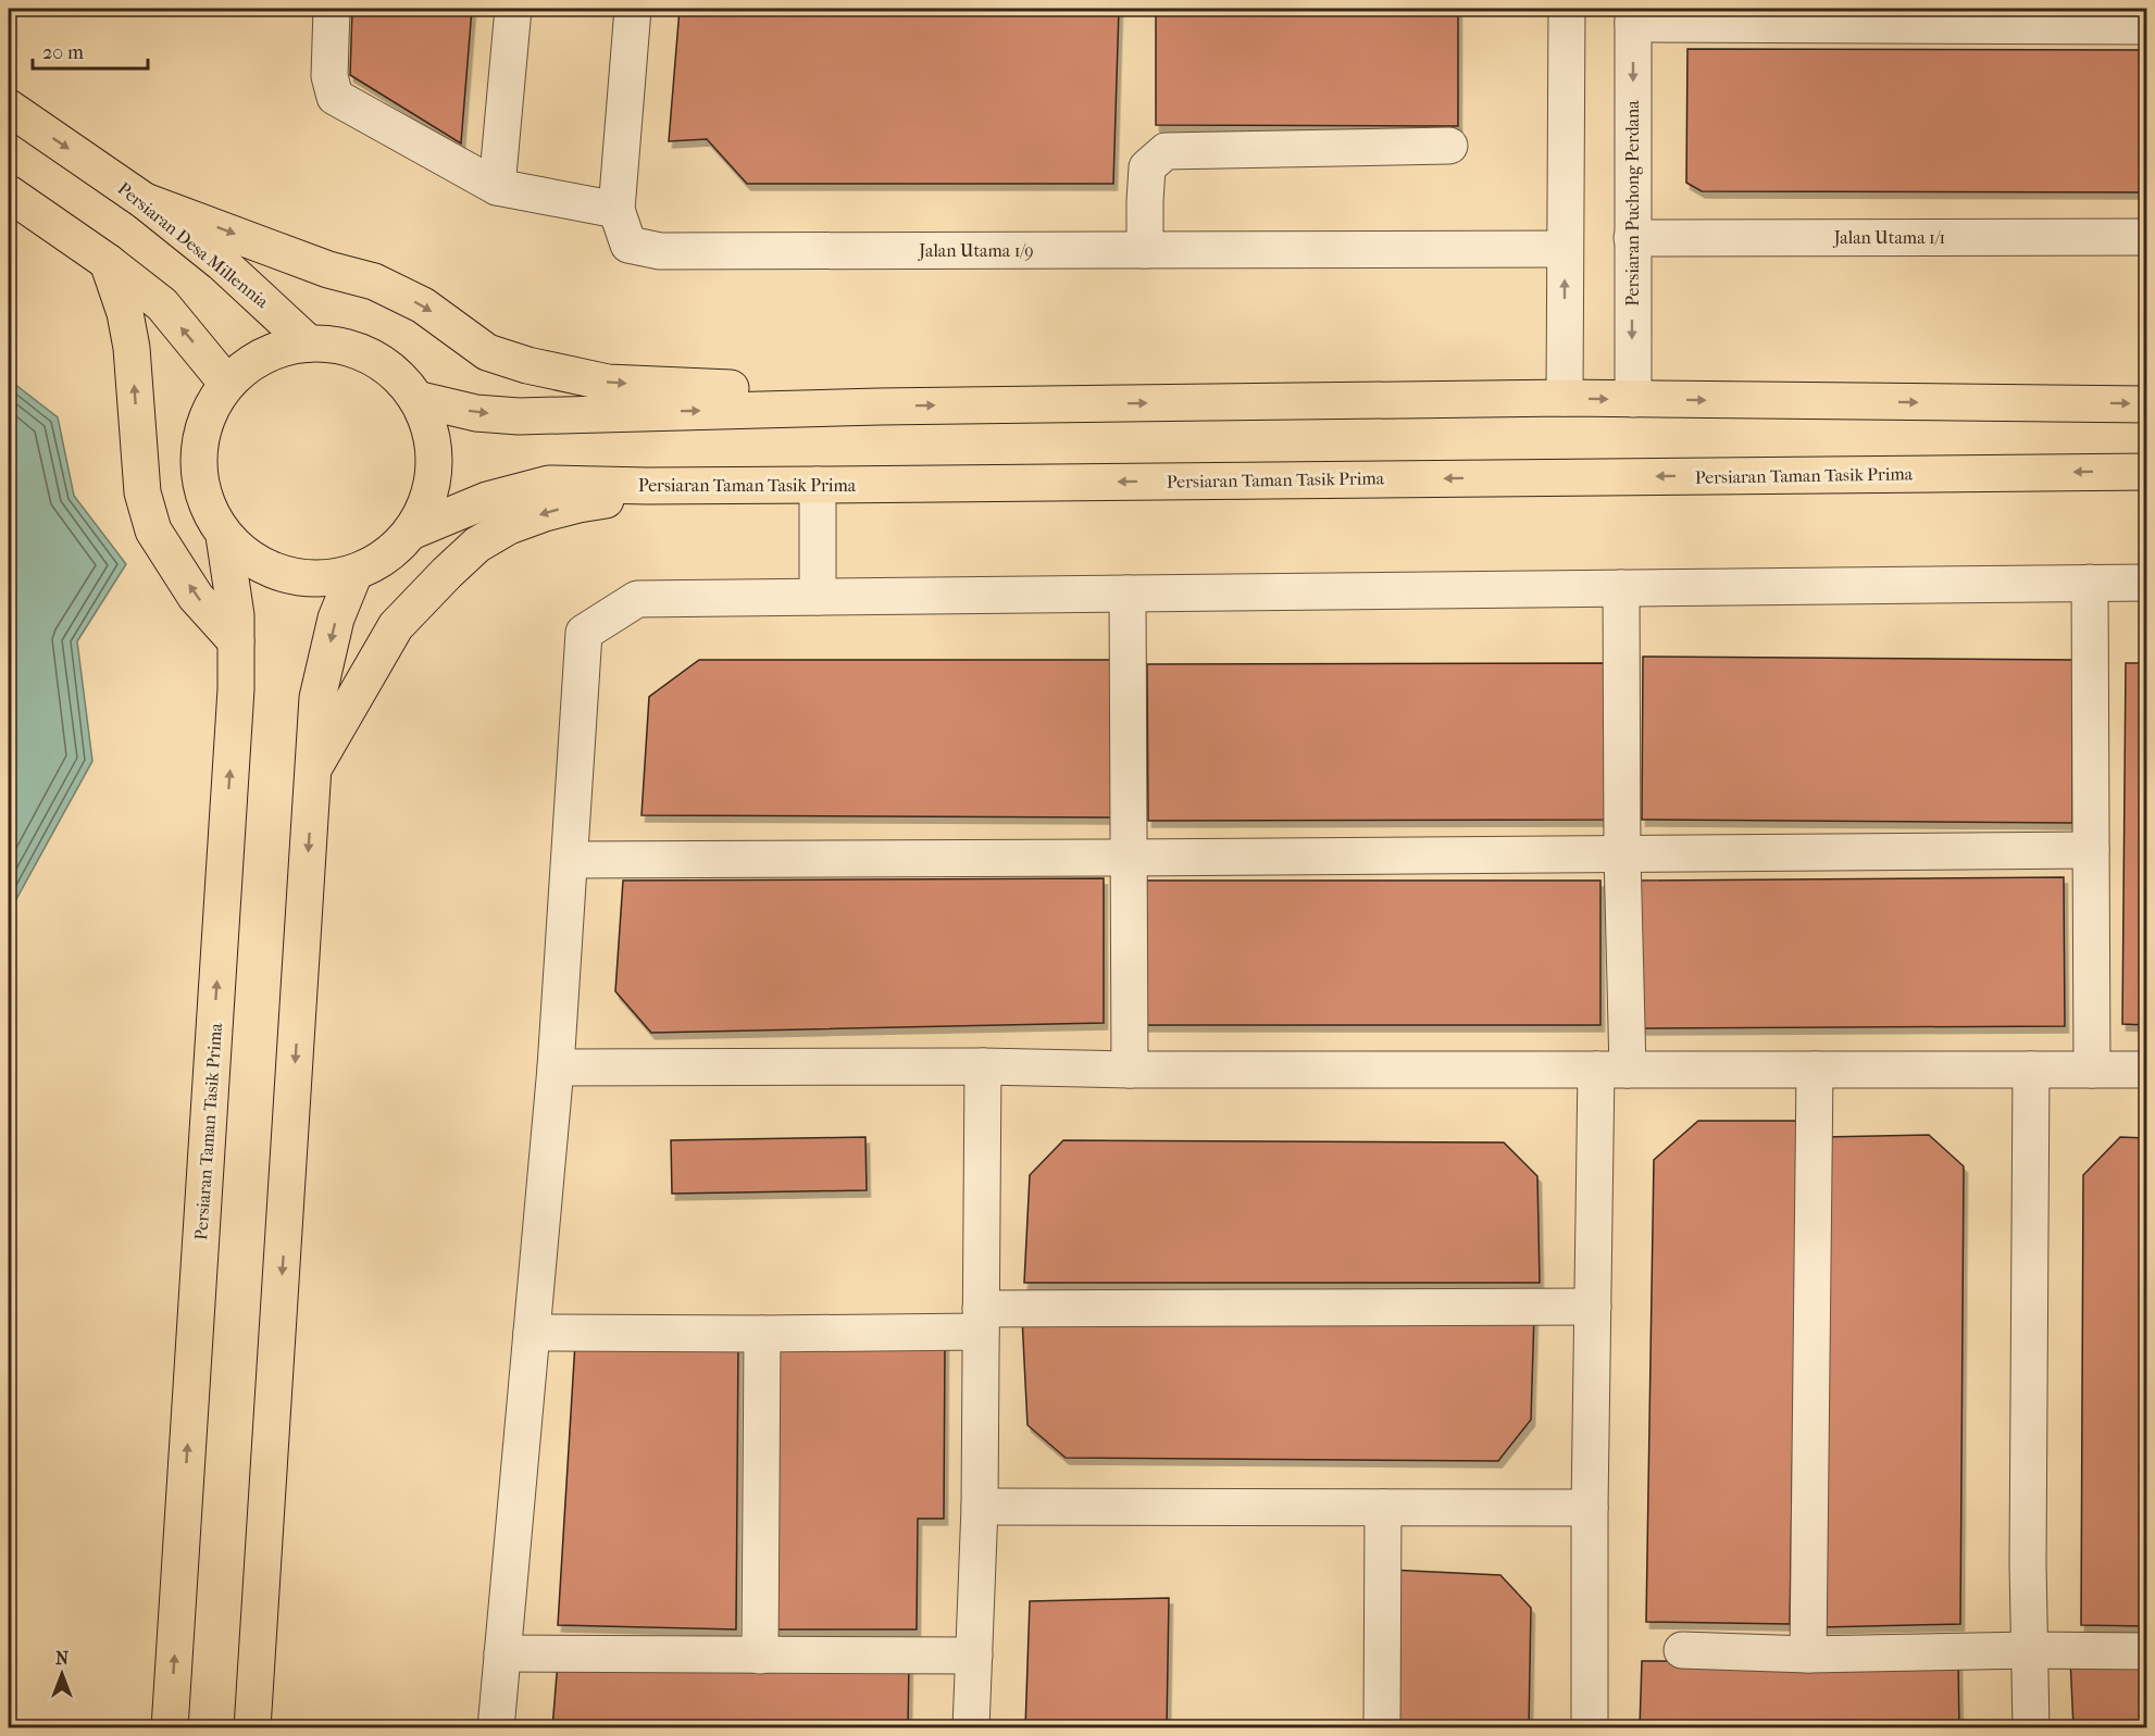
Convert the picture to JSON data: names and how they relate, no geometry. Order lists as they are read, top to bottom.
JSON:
{
  "streets": {
    "main road": ["Persiaran Desa Millennia", "Persiaran Taman Tasik Prima"],
    "street": ["Persiaran Puchong Perdana", "Jalan Utama 1/1", "Jalan Utama 1/9"]
  },
  "crossings": [
    ["Persiaran Puchong Perdana", "Jalan Utama 1/1"]
  ],
  "scale_bar": "20 m",
  "north": "top"
}
